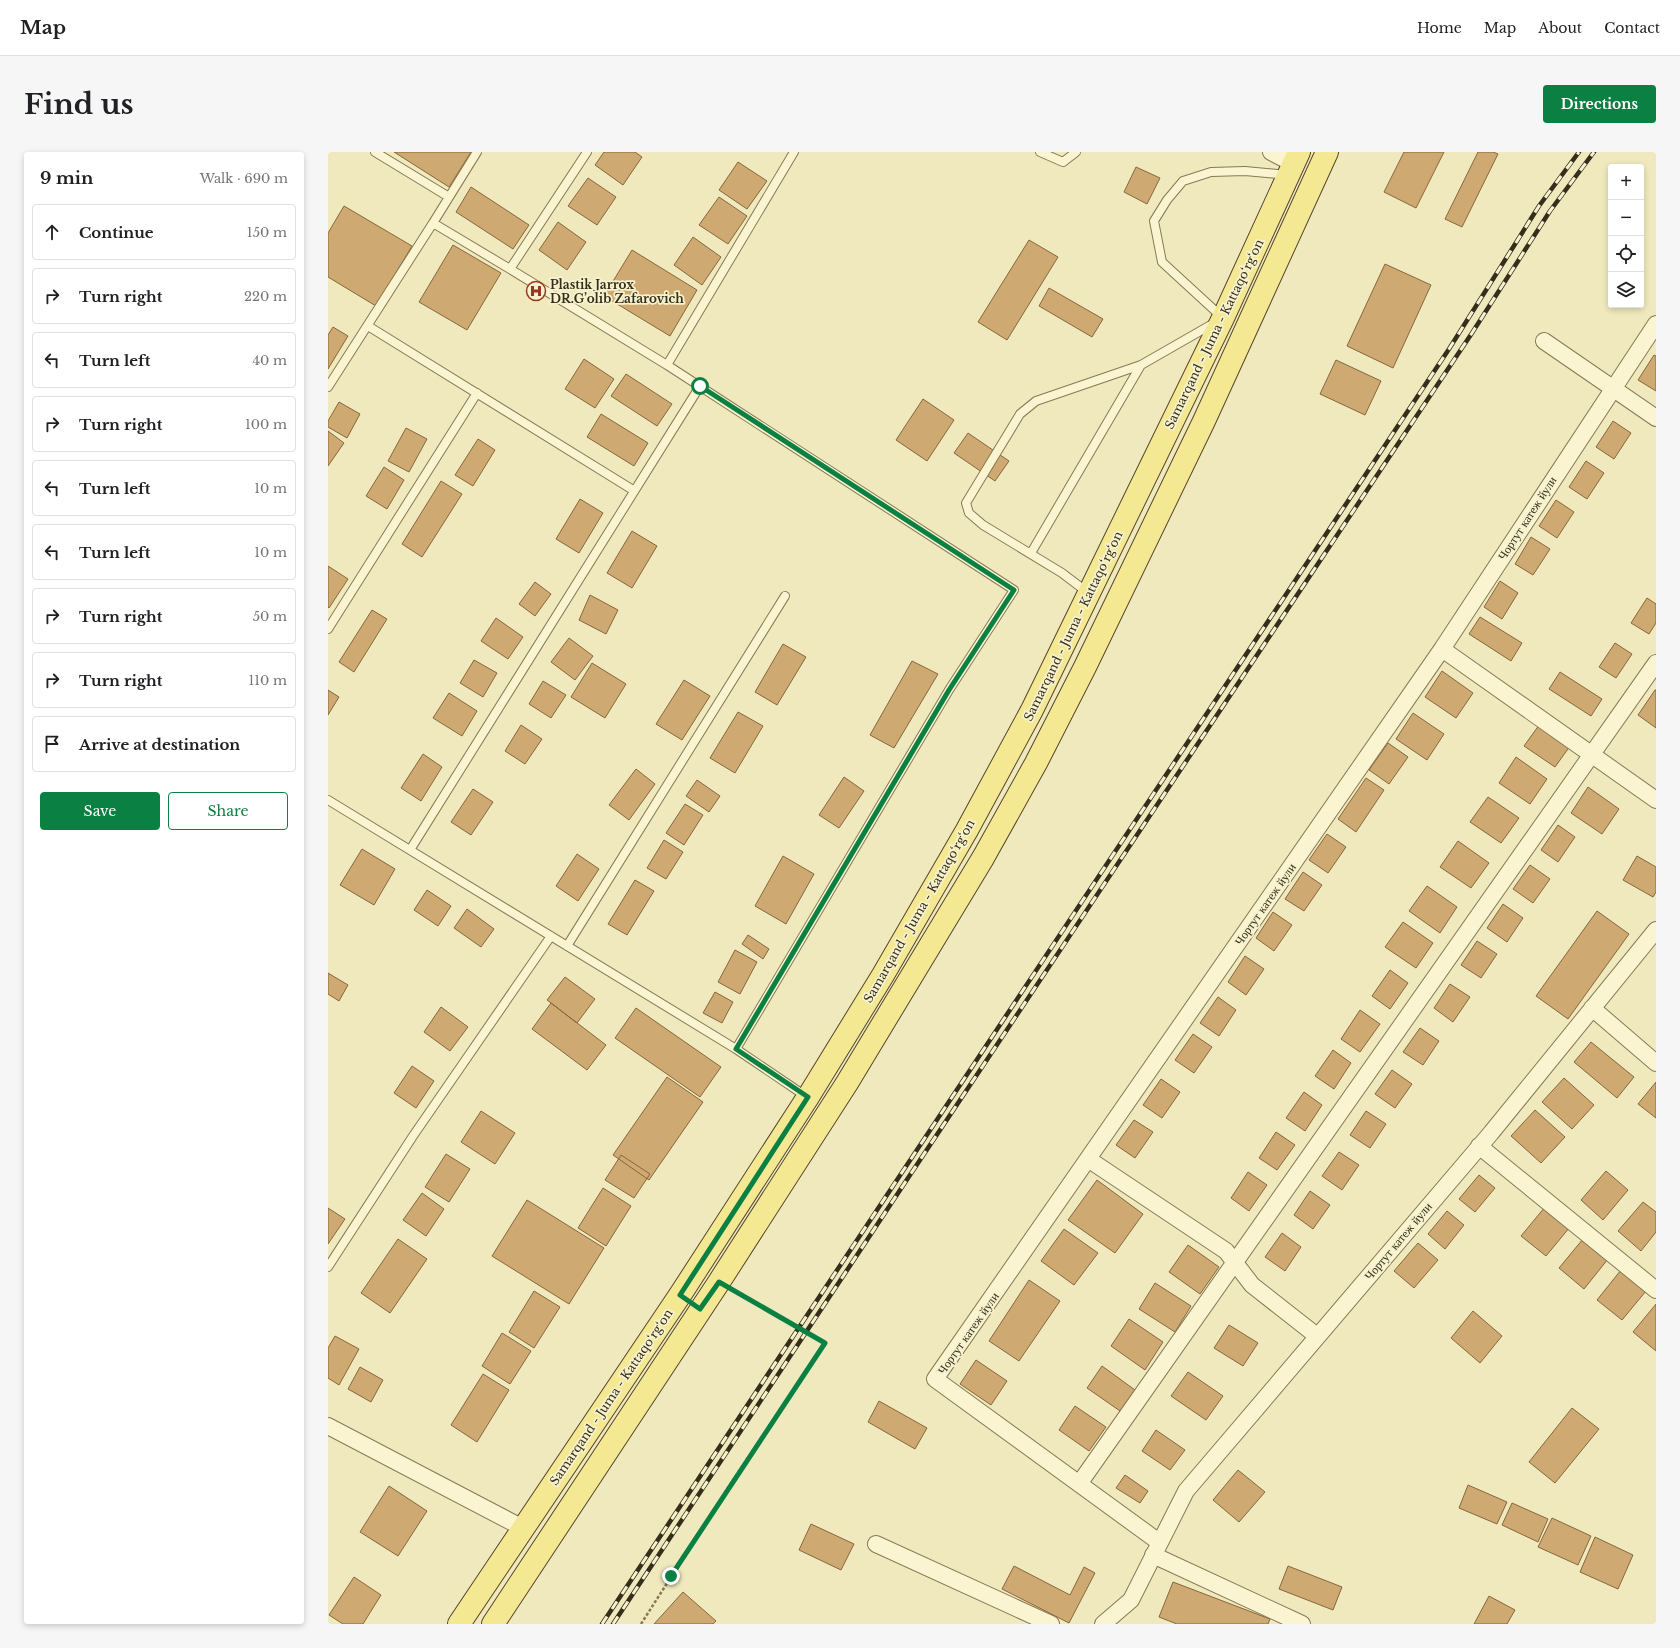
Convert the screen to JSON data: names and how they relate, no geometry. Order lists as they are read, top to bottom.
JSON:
{
  "streets": {
    "main road": ["Samarqand - Juma - Kattaqo‘rg‘on"],
    "street": ["Чортут катеж йули"]
  },
  "places": {
    "hospital": ["Plastik Jarrox DR.G’olib Zafarovich"]
  },
  "page": {
    "header": "Map",
    "nav": [
      "Home",
      "Map",
      "About",
      "Contact"
    ],
    "buttons": [
      "Directions",
      ["Save", "Share"]
    ],
    "title": "Find us",
    "heading": ["9 min", "Walk · 690 m"],
    "map_buttons": ["+", "−"],
    "list": [
      ["Continue", "150 m"],
      ["Turn right", "220 m"],
      ["Turn left", "40 m"],
      ["Turn right", "100 m"],
      ["Turn left", "10 m"],
      ["Turn left", "10 m"],
      ["Turn right", "50 m"],
      ["Turn right", "110 m"],
      "Arrive at destination"
    ]
  }
}
